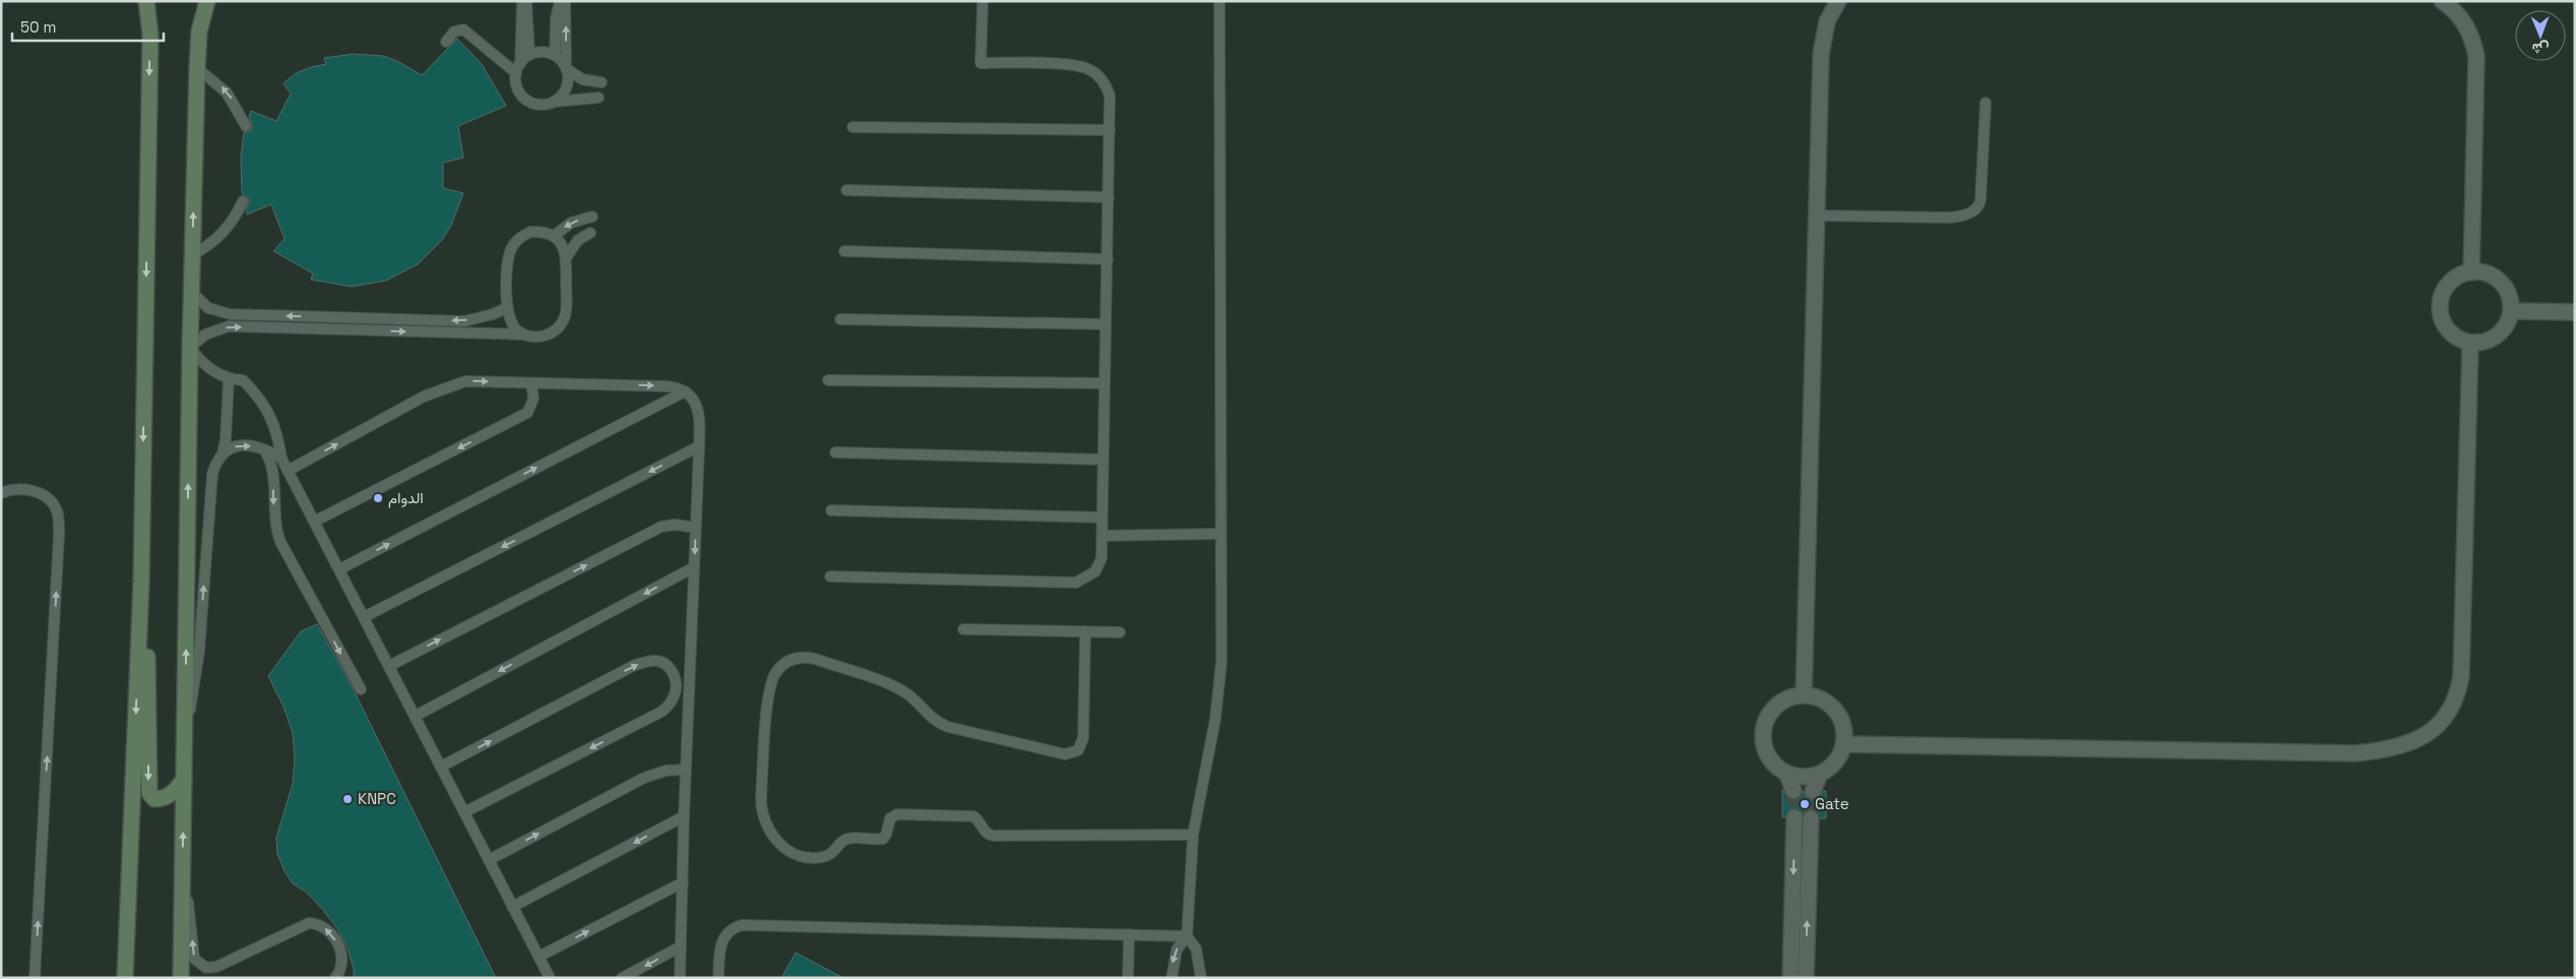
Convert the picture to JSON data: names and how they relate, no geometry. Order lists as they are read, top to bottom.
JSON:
{
  "places": ["الدوام", "KNPC", "Gate"],
  "scale_bar": "50 m",
  "north": "bottom"
}
